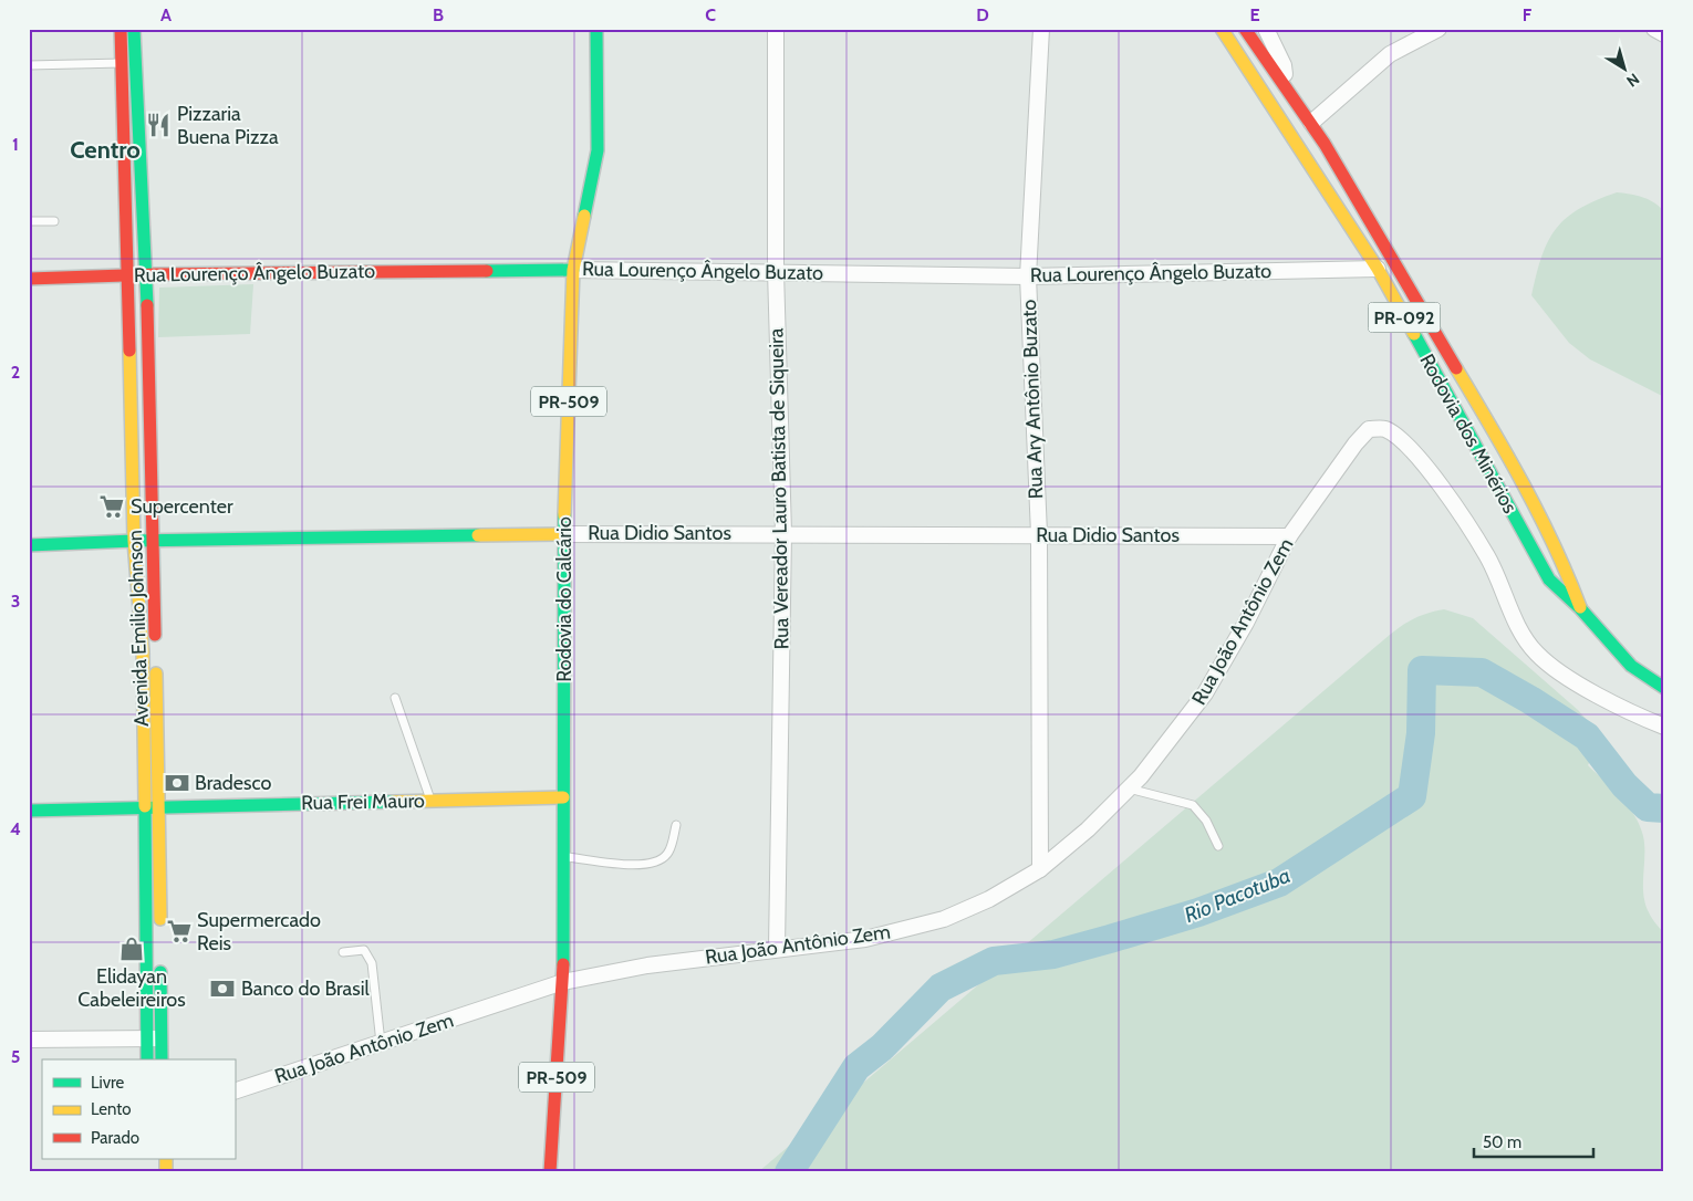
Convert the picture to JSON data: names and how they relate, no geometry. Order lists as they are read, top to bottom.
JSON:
{
  "streets": {
    "main road": [
      "Rua Lourenço Ângelo Buzato",
      "PR-092",
      "PR-509",
      "Rodovia dos Minérios",
      "Rua Didio Santos",
      "Rodovia do Calcário",
      "Avenida Emilio Johnson",
      "Rua Frei Mauro"
    ],
    "street": ["Rua Ary Antônio Buzato", "Rua Vereador Lauro Batista de Siqueira", "Rua João Antônio Zem"]
  },
  "crossings": [
    ["Rua Lourenço Ângelo Buzato", "Rua Ary Antônio Buzato"],
    ["Rua Lourenço Ângelo Buzato", "Rodovia dos Minérios"],
    ["Rua Lourenço Ângelo Buzato", "Rua Vereador Lauro Batista de Siqueira"],
    ["Rua Lourenço Ângelo Buzato", "Rodovia do Calcário"],
    ["Rua Lourenço Ângelo Buzato", "Avenida Emilio Johnson"],
    ["Rua Ary Antônio Buzato", "Rua Didio Santos"],
    ["Rua Ary Antônio Buzato", "Rua João Antônio Zem"],
    ["Rua Vereador Lauro Batista de Siqueira", "Rua Didio Santos"],
    ["Rua Vereador Lauro Batista de Siqueira", "Rua João Antônio Zem"],
    ["Rua Didio Santos", "Rodovia do Calcário"],
    ["Rua Didio Santos", "Rua João Antônio Zem"],
    ["Rua Didio Santos", "Avenida Emilio Johnson"],
    ["Rodovia do Calcário", "Rua João Antônio Zem"],
    ["Rodovia do Calcário", "Rua Frei Mauro"],
    ["Avenida Emilio Johnson", "Rua Frei Mauro"]
  ],
  "districts": ["Centro"],
  "water": ["Rio Pacotuba"],
  "places": {
    "restaurant": ["Pizzaria Buena Pizza"],
    "supermarket": ["Supercenter", "Supermercado Reis"],
    "bank": ["Bradesco", "Banco do Brasil"],
    "shop": ["Elidayan Cabeleireiros"]
  },
  "legend": ["Livre", "Lento", "Parado"],
  "scale_bar": "50 m",
  "north": "bottom right",
  "grid": {
    "columns": [
      "A",
      "B",
      "C",
      "D",
      "E",
      "F"
    ],
    "rows": [
      "1",
      "2",
      "3",
      "4",
      "5"
    ]
  }
}
